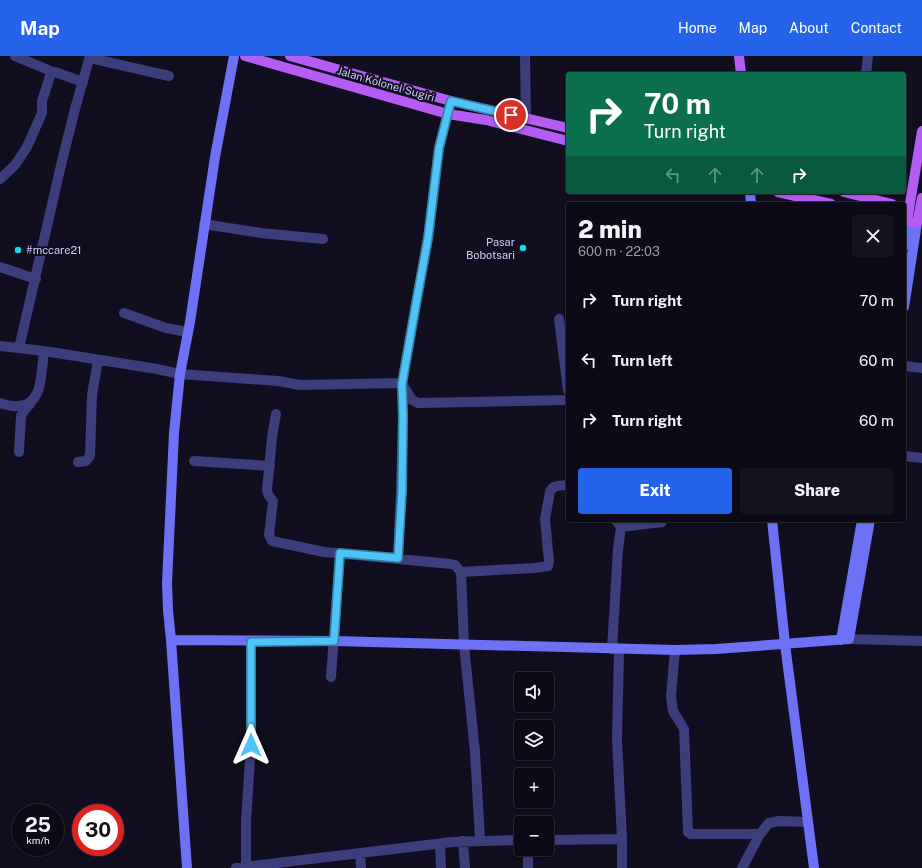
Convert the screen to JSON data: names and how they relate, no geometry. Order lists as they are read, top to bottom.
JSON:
{
  "streets": {
    "main road": ["Jalan Kolonel Sugiri"]
  },
  "places": ["Pasar Bobotsari", "#mccare21"],
  "page": {
    "header": "Map",
    "nav": [
      "Home",
      "Map",
      "About",
      "Contact"
    ],
    "turn": ["70 m", "Turn right"],
    "heading": ["2 min", "600 m · 22:03"],
    "list": [
      {
        "name": "Turn right",
        "value": "70 m"
      },
      {
        "name": "Turn left",
        "value": "60 m"
      },
      {
        "name": "Turn right",
        "value": "60 m"
      }
    ],
    "buttons": ["Exit", "Share"],
    "map_buttons": ["+", "−"],
    "speed": "25 km/h",
    "limit": "30"
  }
}
